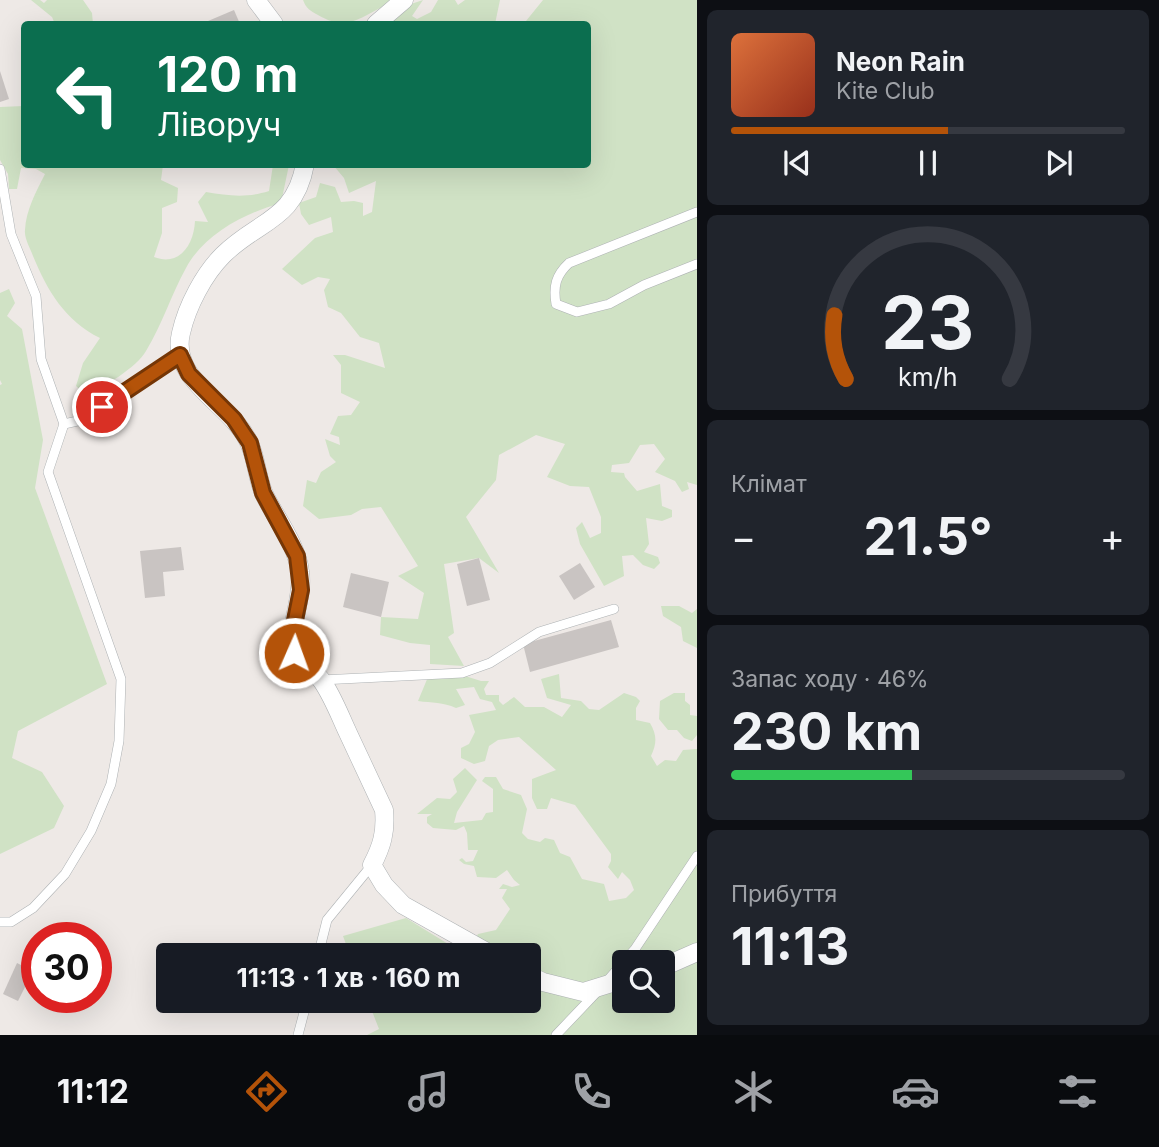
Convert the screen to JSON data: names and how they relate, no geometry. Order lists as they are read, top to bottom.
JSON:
{
  "page": {
    "turn": ["120 m", "Ліворуч"],
    "song": ["Neon Rain", "Kite Club"],
    "tile": [
      "Клімат",
      ["Запас ходу · 46%", "230 km"],
      ["Прибуття", "11:13"]
    ],
    "heat": ["−", "21.5°", "+"],
    "limit": "30",
    "trip": "11:13 · 1 хв · 160 m",
    "tabs": "11:12",
    "gauge": ["23", "km/h"]
  }
}
